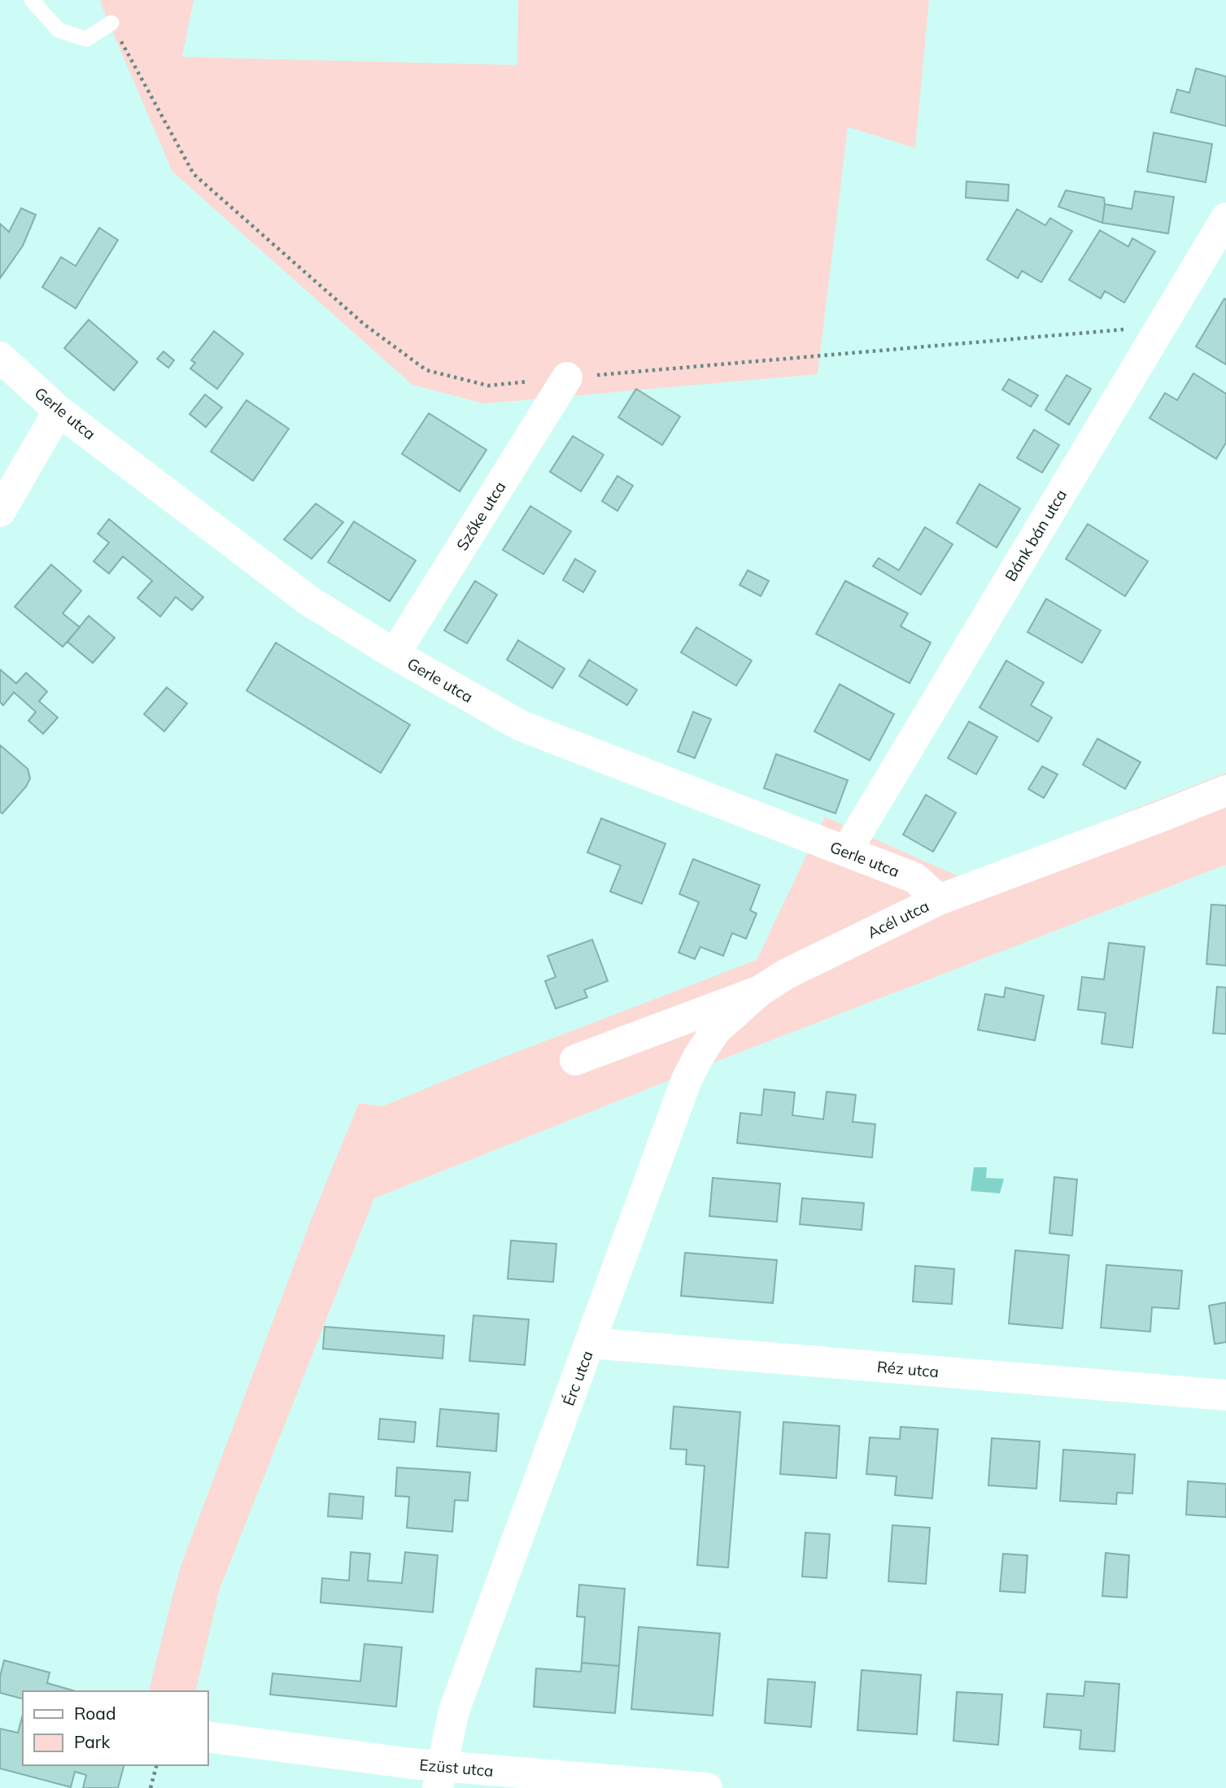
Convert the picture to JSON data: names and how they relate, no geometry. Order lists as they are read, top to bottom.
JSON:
{
  "streets": {
    "street": [
      "Gerle utca",
      "Szőke utca",
      "Bánk bán utca",
      "Acél utca",
      "Réz utca",
      "Érc utca",
      "Ezüst utca"
    ]
  },
  "crossings": [
    ["Gerle utca", "Szőke utca"],
    ["Gerle utca", "Bánk bán utca"],
    ["Gerle utca", "Acél utca"],
    ["Acél utca", "Érc utca"],
    ["Réz utca", "Érc utca"],
    ["Érc utca", "Ezüst utca"]
  ],
  "legend": ["Road", "Park"]
}
